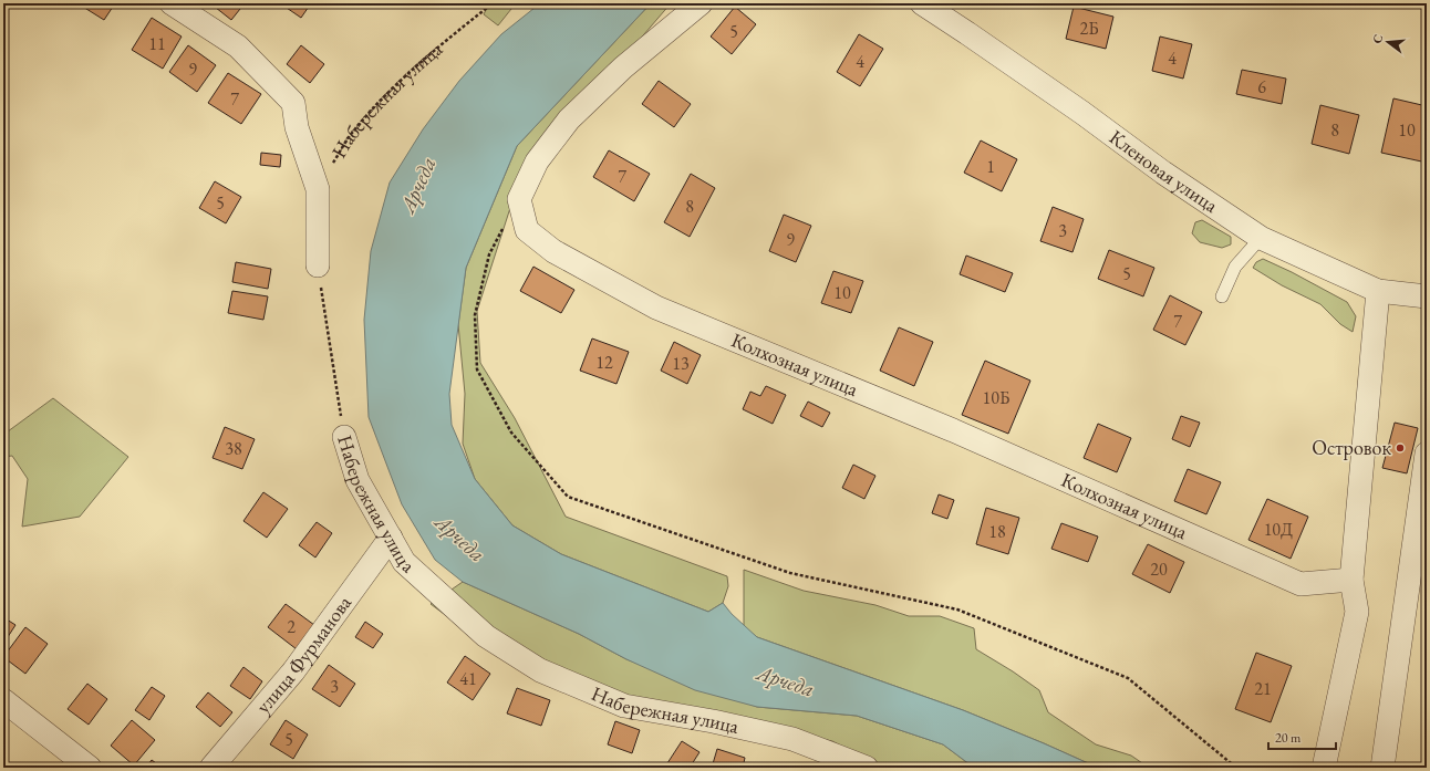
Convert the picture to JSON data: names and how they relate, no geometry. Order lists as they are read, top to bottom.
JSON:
{
  "streets": {
    "street": [
      "Набережная улица",
      "Кленовая улица",
      "Колхозная улица",
      "улица Фурманова"
    ]
  },
  "crossings": [
    ["Набережная улица", "улица Фурманова"]
  ],
  "water": ["Арчеда"],
  "places": ["Островок"],
  "house_numbers": [
    "2Б",
    "5",
    "11",
    "4",
    "4",
    "9",
    "6",
    "7",
    "8",
    "10",
    "1",
    "7",
    "5",
    "8",
    "3",
    "9",
    "5",
    "10",
    "7",
    "12",
    "13",
    "10Б",
    "38",
    "10Д",
    "18",
    "20",
    "2",
    "41",
    "3",
    "21",
    "5"
  ],
  "scale_bar": "20 m",
  "north": "left"
}
